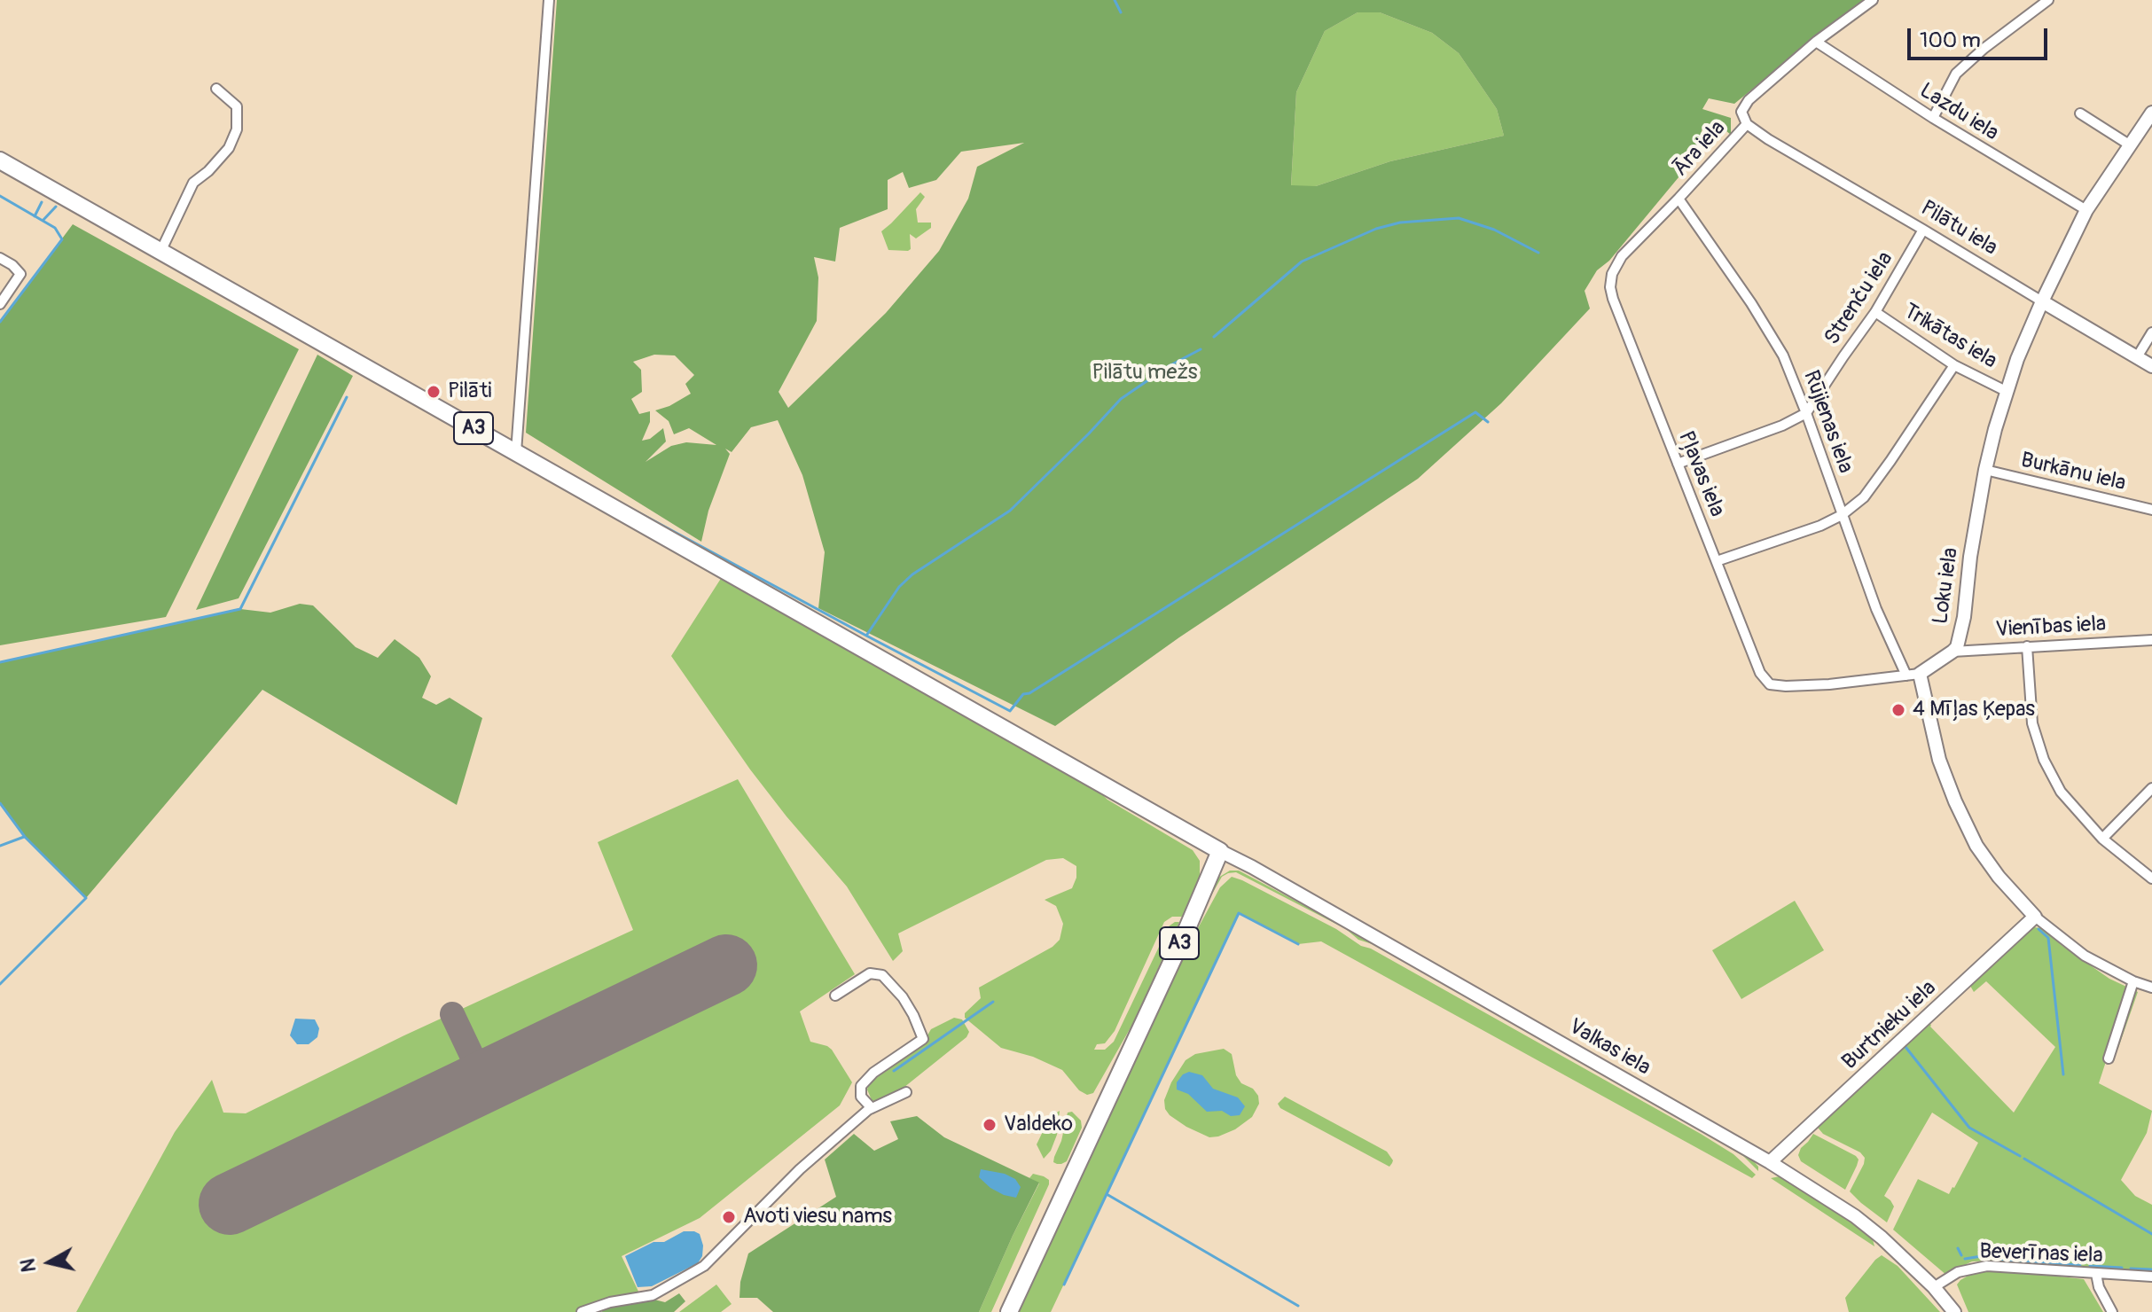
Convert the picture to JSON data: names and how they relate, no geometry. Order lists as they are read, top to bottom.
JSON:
{
  "streets": {
    "highway": ["A3"],
    "street": [
      "Lazdu iela",
      "Āra iela",
      "Pilātu iela",
      "Strenču iela",
      "Trikātas iela",
      "Rūjienas iela",
      "Burkānu iela",
      "Pļavas iela",
      "Loku iela",
      "Vienības iela",
      "Burtnieku iela",
      "Valkas iela",
      "Beverīnas iela"
    ]
  },
  "crossings": [
    ["Lazdu iela", "Āra iela"],
    ["Lazdu iela", "Loku iela"],
    ["Āra iela", "Pilātu iela"],
    ["Āra iela", "Rūjienas iela"],
    ["Āra iela", "Pļavas iela"],
    ["Pilātu iela", "Strenču iela"],
    ["Pilātu iela", "Loku iela"],
    ["Strenču iela", "Trikātas iela"],
    ["Strenču iela", "Rūjienas iela"],
    ["Trikātas iela", "Loku iela"],
    ["Rūjienas iela", "Pļavas iela"],
    ["Rūjienas iela", "Loku iela"],
    ["A3", "Valkas iela"],
    ["Burkānu iela", "Loku iela"],
    ["Pļavas iela", "Loku iela"],
    ["Loku iela", "Vienības iela"],
    ["Burtnieku iela", "Valkas iela"],
    ["Valkas iela", "Beverīnas iela"]
  ],
  "parks": ["Pilātu mežs"],
  "places": [
    "Pilāti",
    "4 Mīļas Ķepas",
    "Valdeko",
    "Avoti viesu nams"
  ],
  "scale_bar": "100 m",
  "north": "left"
}
